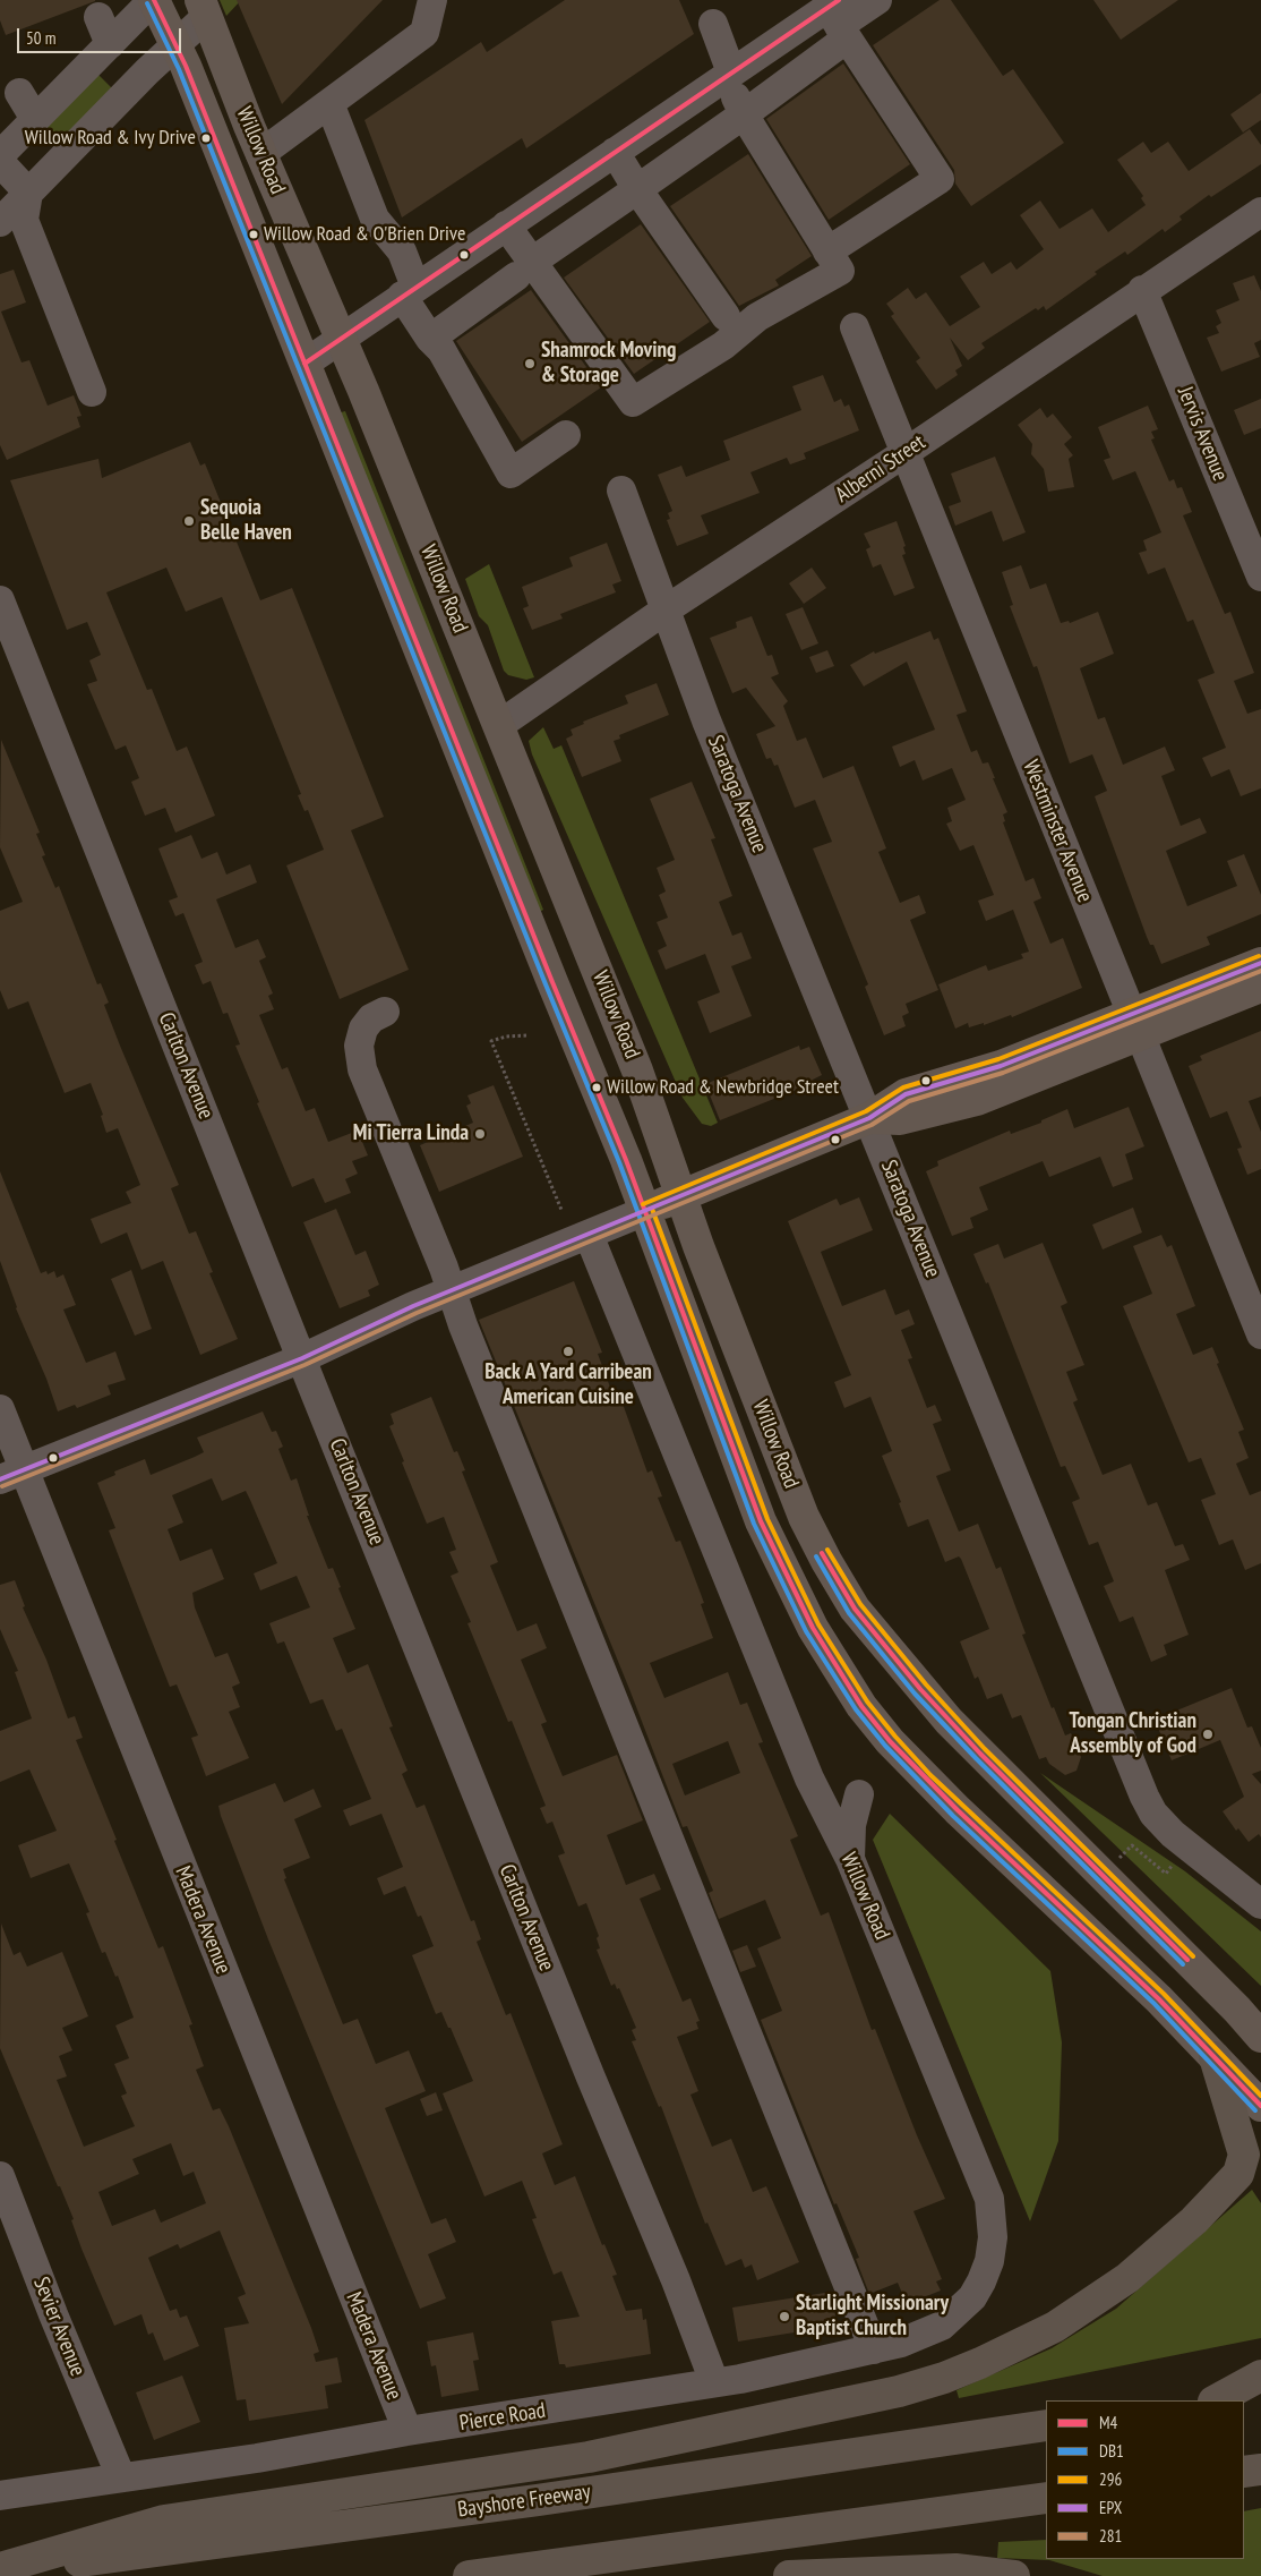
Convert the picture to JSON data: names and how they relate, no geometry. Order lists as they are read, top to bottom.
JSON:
{
  "streets": {
    "highway": ["Bayshore Freeway"],
    "main road": ["Willow Road"],
    "street": [
      "Jervis Avenue",
      "Alberni Street",
      "Saratoga Avenue",
      "Westminster Avenue",
      "Carlton Avenue",
      "Madera Avenue",
      "Sevier Avenue",
      "Pierce Road"
    ]
  },
  "crossings": [
    ["Willow Road", "Alberni Street"],
    ["Willow Road", "Pierce Road"],
    ["Jervis Avenue", "Alberni Street"],
    ["Alberni Street", "Saratoga Avenue"],
    ["Alberni Street", "Westminster Avenue"],
    ["Carlton Avenue", "Pierce Road"],
    ["Madera Avenue", "Pierce Road"],
    ["Sevier Avenue", "Pierce Road"]
  ],
  "places": [
    "Willow Road & Ivy Drive",
    "Willow Road & O'Brien Drive",
    "Shamrock Moving & Storage",
    "Sequoia Belle Haven",
    "Willow Road & Newbridge Street",
    "Mi Tierra Linda",
    "Back A Yard Carribean American Cuisine",
    "Tongan Christian Assembly of God",
    "Starlight Missionary Baptist Church"
  ],
  "lines": [
    "transit line M4",
    "transit line DB1",
    "transit line 296",
    "transit line EPX",
    "transit line 281"
  ],
  "legend": [
    "M4",
    "DB1",
    "296",
    "EPX",
    "281"
  ],
  "scale_bar": "50 m"
}
